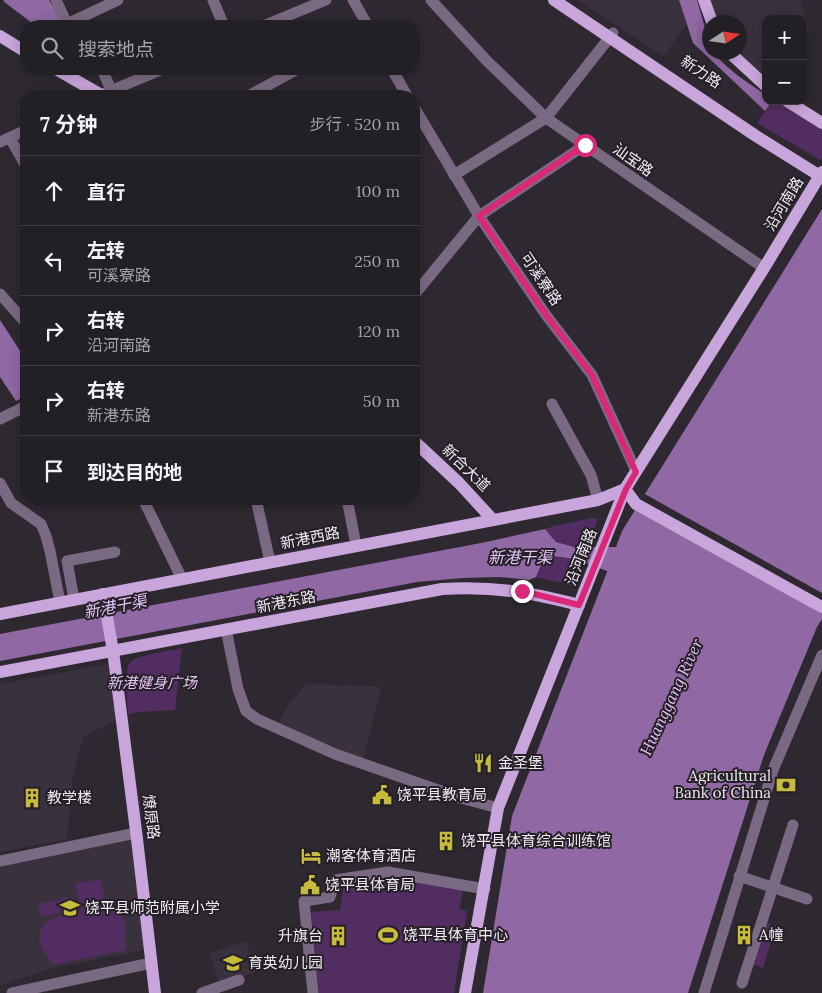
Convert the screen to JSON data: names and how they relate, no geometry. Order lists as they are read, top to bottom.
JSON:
{
  "streets": {
    "main road": [
      "新力路",
      "沿河南路",
      "新合大道",
      "新港西路",
      "新港东路",
      "燎原路"
    ],
    "street": ["汕宝路", "可溪寮路"]
  },
  "crossings": [
    ["新力路", "沿河南路"],
    ["汕宝路", "沿河南路"],
    ["沿河南路", "可溪寮路"],
    ["沿河南路", "新港西路"],
    ["沿河南路", "新港东路"],
    ["新合大道", "新港西路"],
    ["新港西路", "燎原路"],
    ["新港东路", "燎原路"]
  ],
  "water": ["新港干渠", "Huanggang River"],
  "parks": ["新港健身广场"],
  "places": {
    "restaurant": ["金圣堡"],
    "bank": ["Agricultural Bank of China"],
    "public building": ["饶平县教育局", "饶平县体育局"],
    "building": [
      "教学楼",
      "饶平县体育综合训练馆",
      "A幢",
      "升旗台"
    ],
    "hotel": ["潮客体育酒店"],
    "school or university": ["饶平县师范附属小学", "育英幼儿园"],
    "sports": ["饶平县体育中心"]
  },
  "north": "right",
  "page": {
    "map_buttons": ["+", "−"],
    "search": "搜索地点",
    "heading": ["7 分钟", "步行 · 520 m"],
    "list": [
      ["直行", "100 m"],
      ["左转", "可溪寮路", "250 m"],
      ["右转", "沿河南路", "120 m"],
      ["右转", "新港东路", "50 m"],
      "到达目的地"
    ]
  }
}
